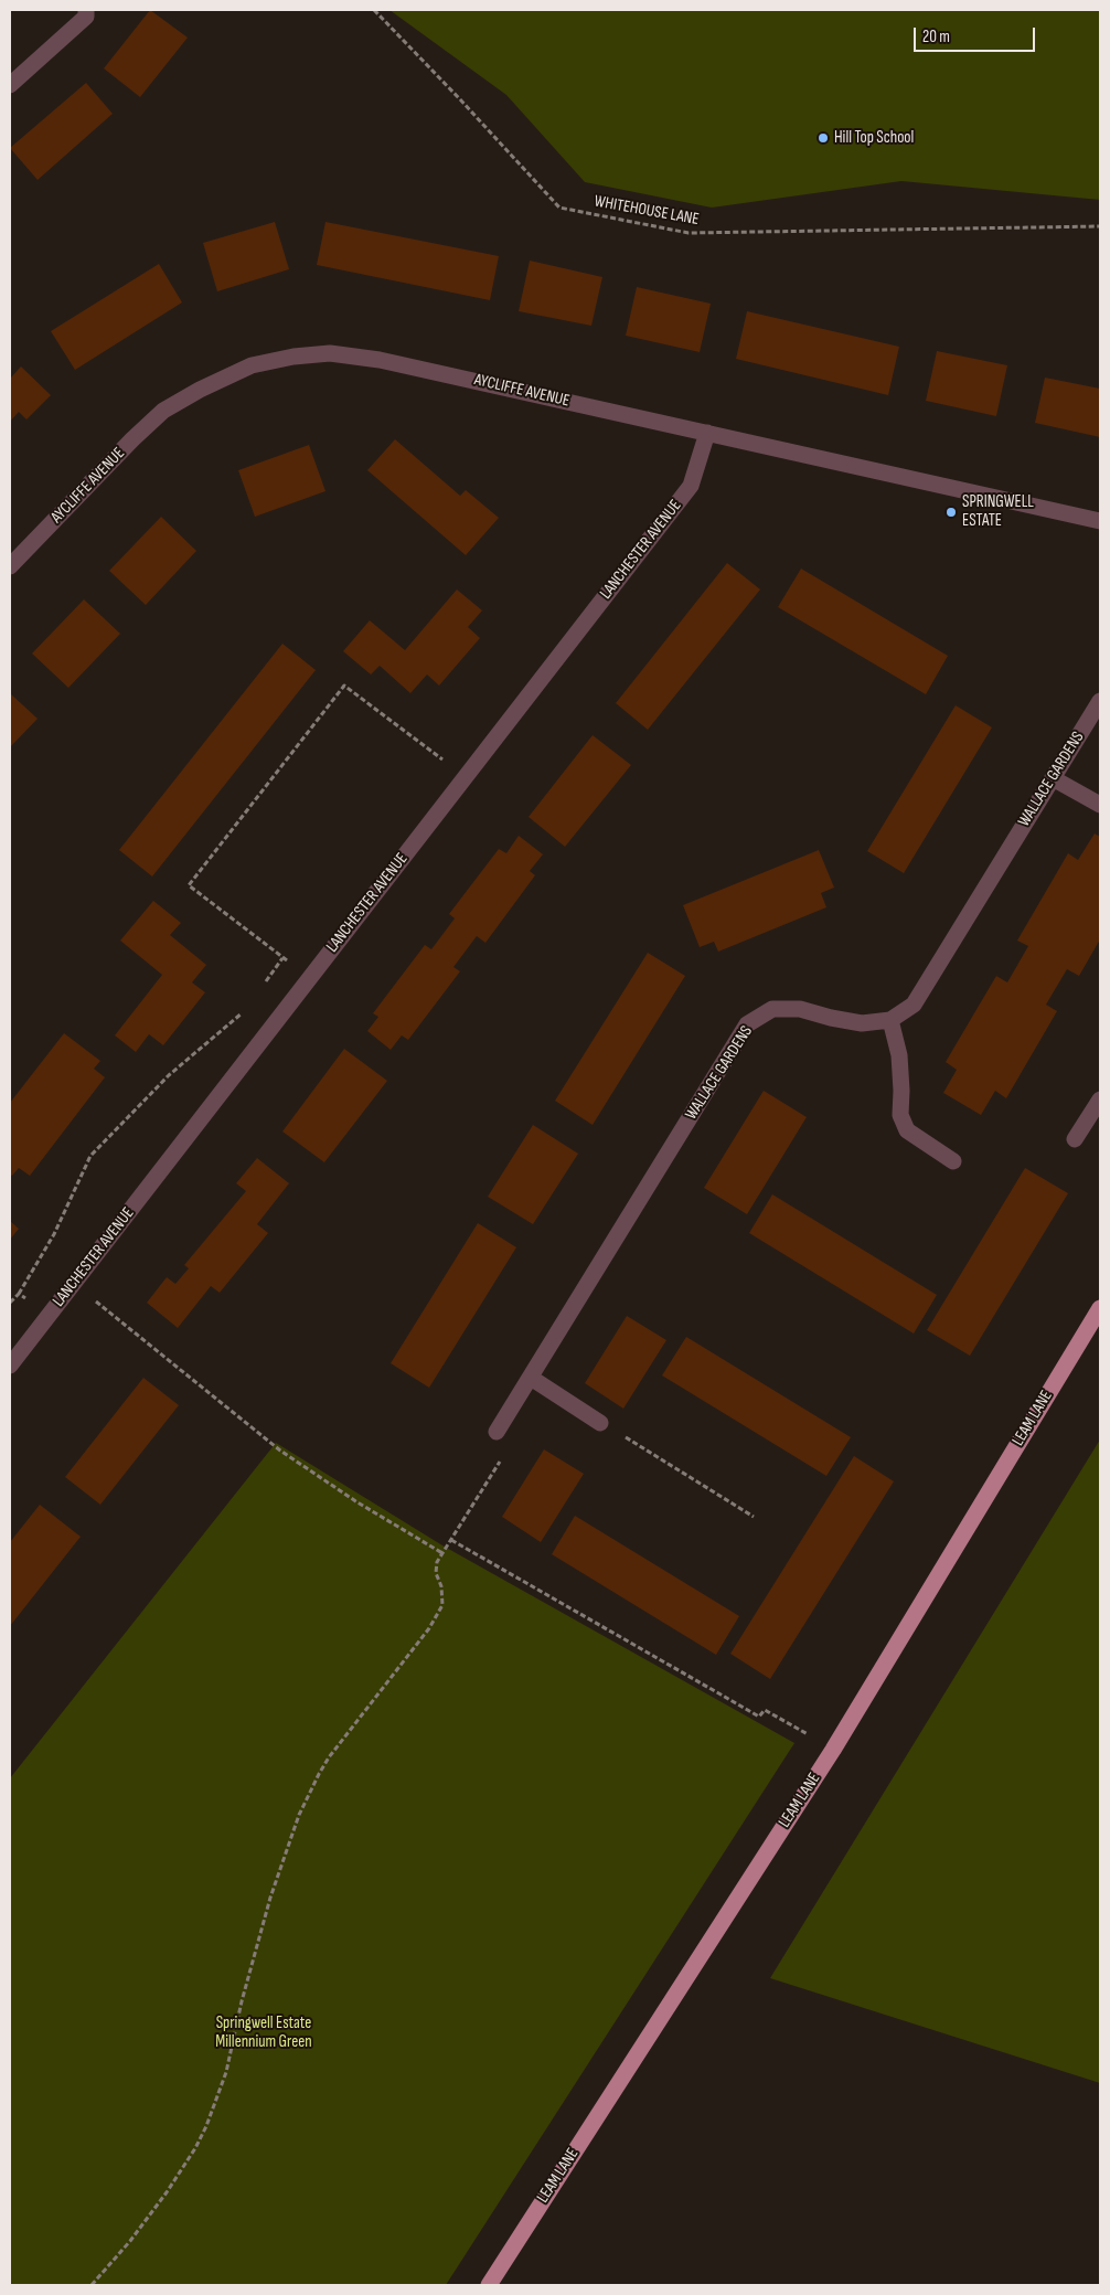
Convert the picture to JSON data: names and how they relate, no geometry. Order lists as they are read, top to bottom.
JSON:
{
  "streets": {
    "main road": ["LEAM LANE"],
    "street": ["AYCLIFFE AVENUE", "LANCHESTER AVENUE", "WALLACE GARDENS"],
    "path": ["WHITEHOUSE LANE"]
  },
  "crossings": [
    ["AYCLIFFE AVENUE", "LANCHESTER AVENUE"]
  ],
  "parks": ["Springwell Estate Millennium Green"],
  "places": ["Hill Top School", "SPRINGWELL ESTATE"],
  "scale_bar": "20 m"
}
